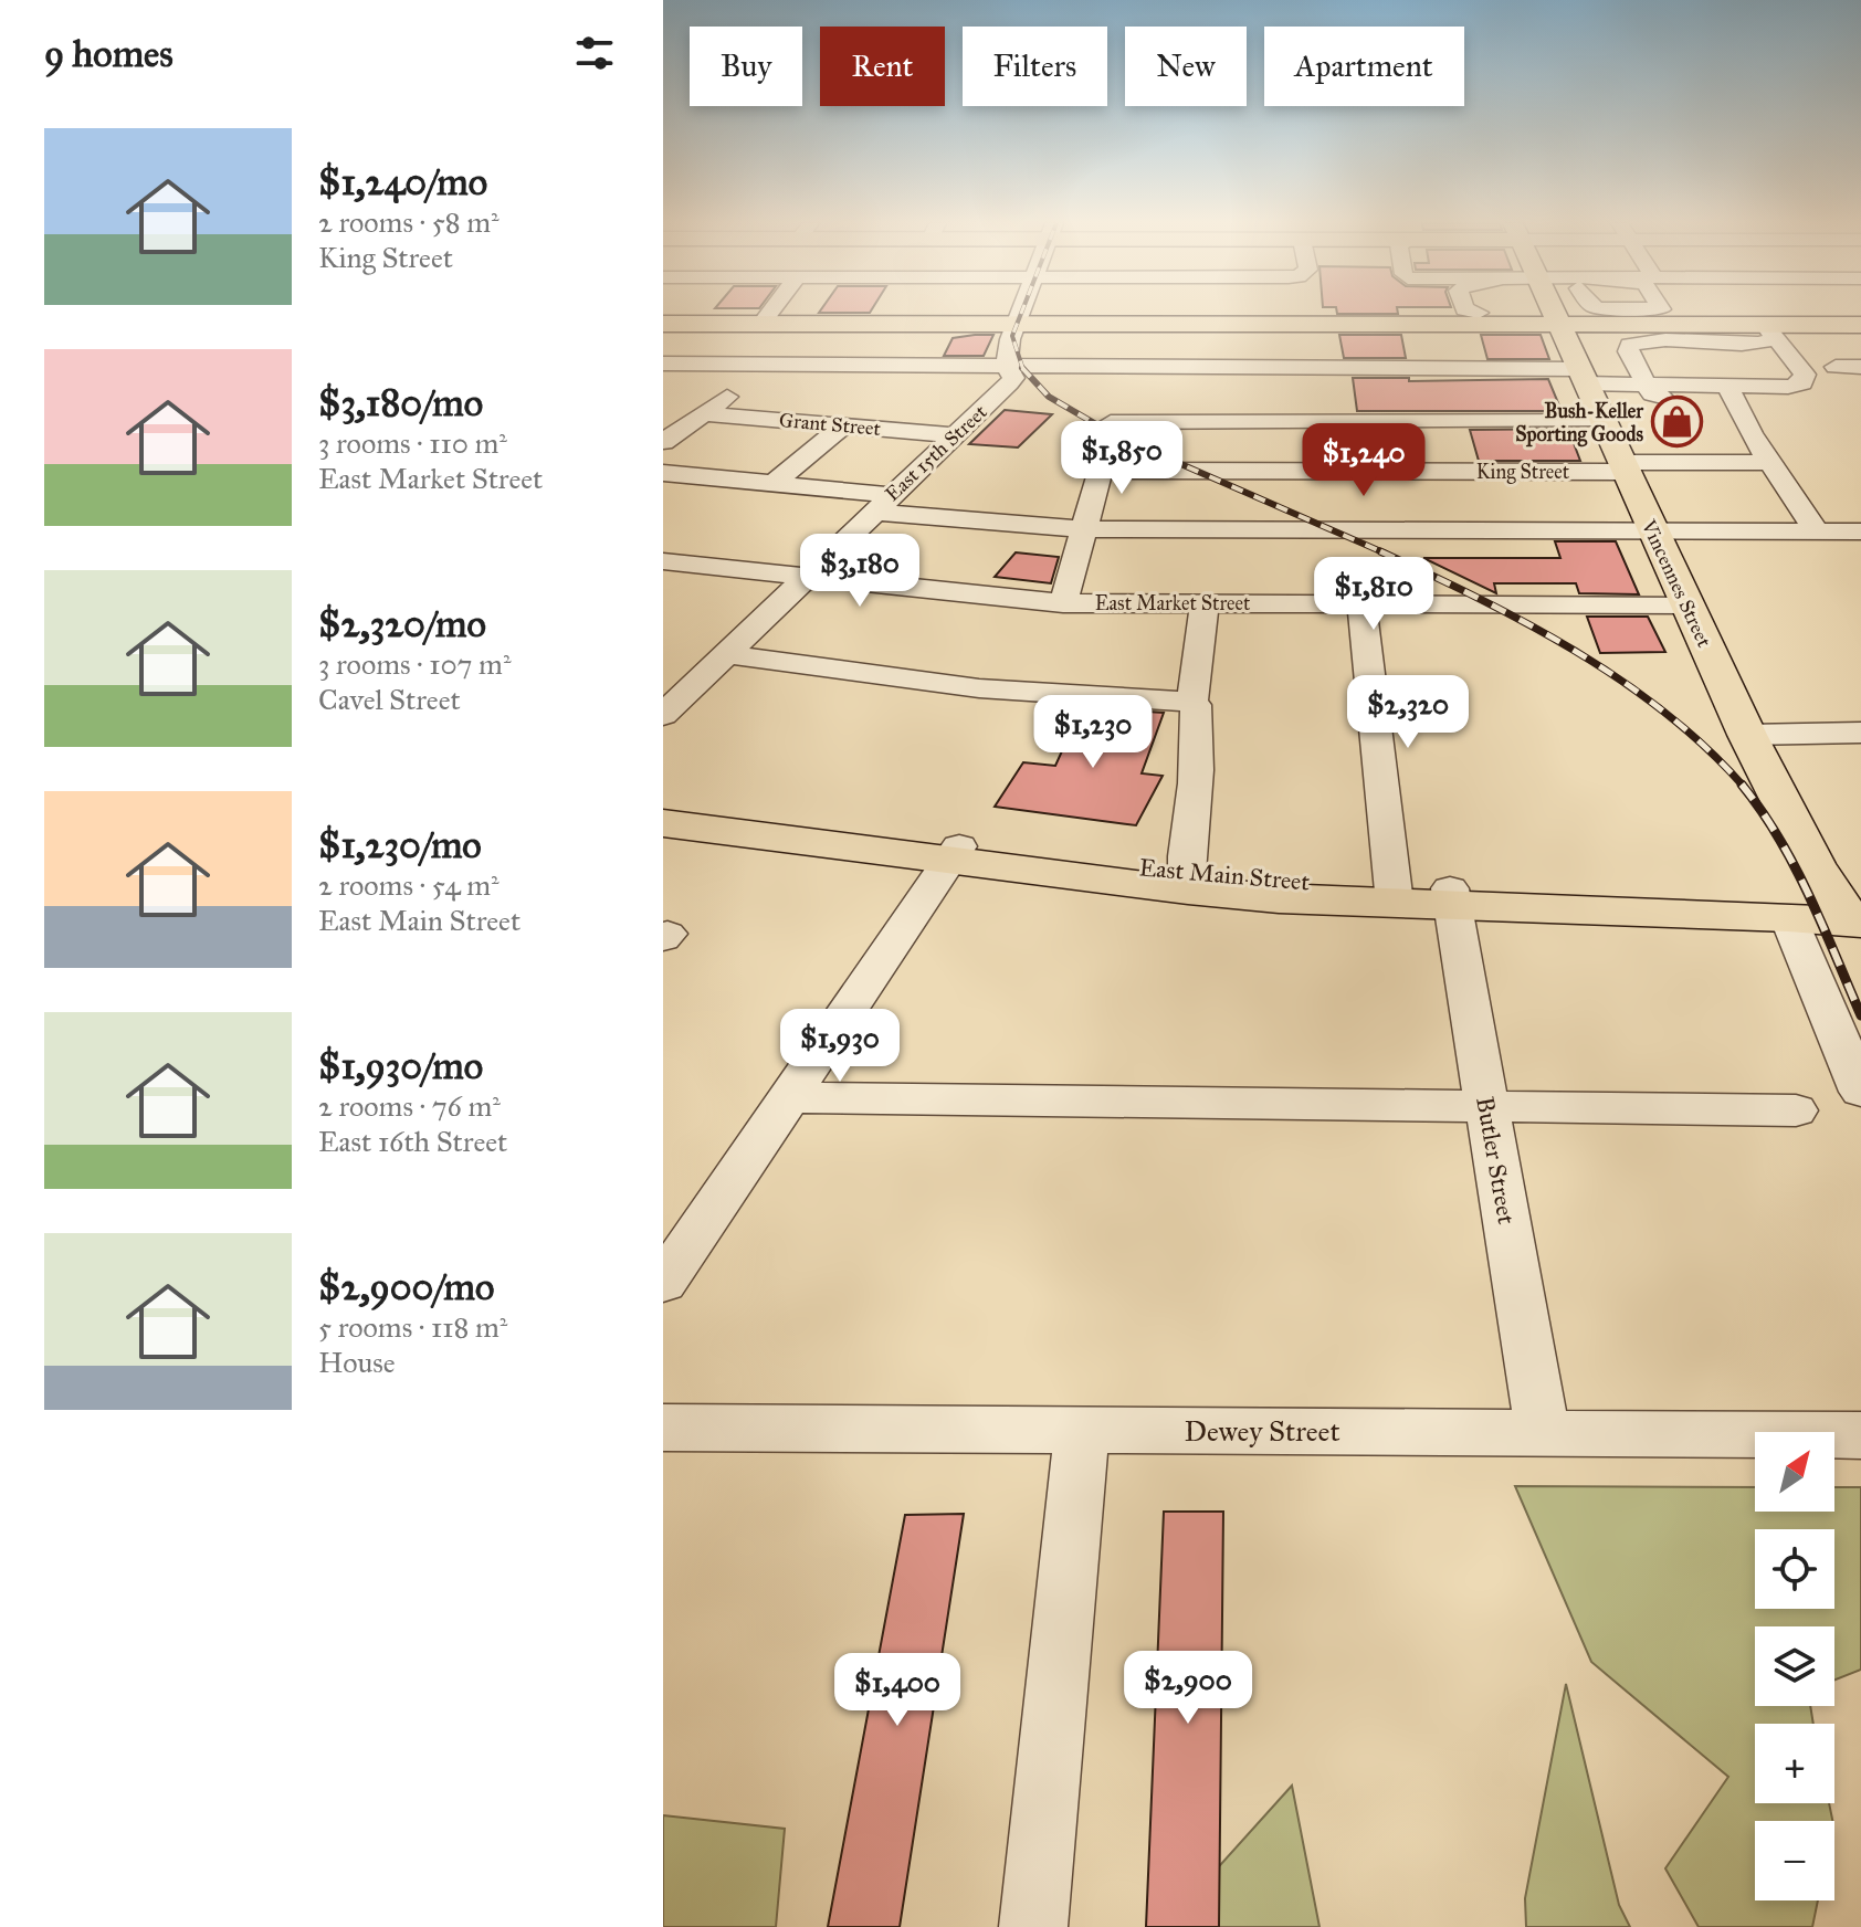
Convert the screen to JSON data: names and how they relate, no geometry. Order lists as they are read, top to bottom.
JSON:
{
  "streets": {
    "main road": ["Vincennes Street", "East Main Street"],
    "street": [
      "Grant Street",
      "East 15th Street",
      "King Street",
      "East Market Street",
      "Butler Street",
      "Dewey Street"
    ]
  },
  "crossings": [
    ["Grant Street", "East 15th Street"],
    ["East 15th Street", "East Market Street"],
    ["King Street", "Vincennes Street"],
    ["Vincennes Street", "East Market Street"],
    ["Vincennes Street", "East Main Street"],
    ["East Main Street", "Butler Street"],
    ["Butler Street", "Dewey Street"]
  ],
  "places": {
    "shop": ["Bush-Keller Sporting Goods"]
  },
  "north": "top right",
  "page": {
    "heading": "9 homes",
    "chip": [
      "Buy",
      "Rent",
      "Filters",
      "New",
      "Apartment"
    ],
    "list": [
      {
        "name": "$1,240/mo",
        "note": "2 rooms · 58 m² · King Street"
      },
      {
        "name": "$3,180/mo",
        "note": "3 rooms · 110 m² · East Market Street"
      },
      {
        "name": "$2,320/mo",
        "note": "3 rooms · 107 m² · Cavel Street"
      },
      {
        "name": "$1,230/mo",
        "note": "2 rooms · 54 m² · East Main Street"
      },
      {
        "name": "$1,930/mo",
        "note": "2 rooms · 76 m² · East 16th Street"
      },
      {
        "name": "$2,900/mo",
        "note": "5 rooms · 118 m² · House"
      }
    ],
    "price": [
      "$1,850",
      "$1,240",
      "$3,180",
      "$1,810",
      "$2,320",
      "$1,230",
      "$1,930",
      "$2,900",
      "$1,400"
    ],
    "map_buttons": ["+", "−"]
  }
}
